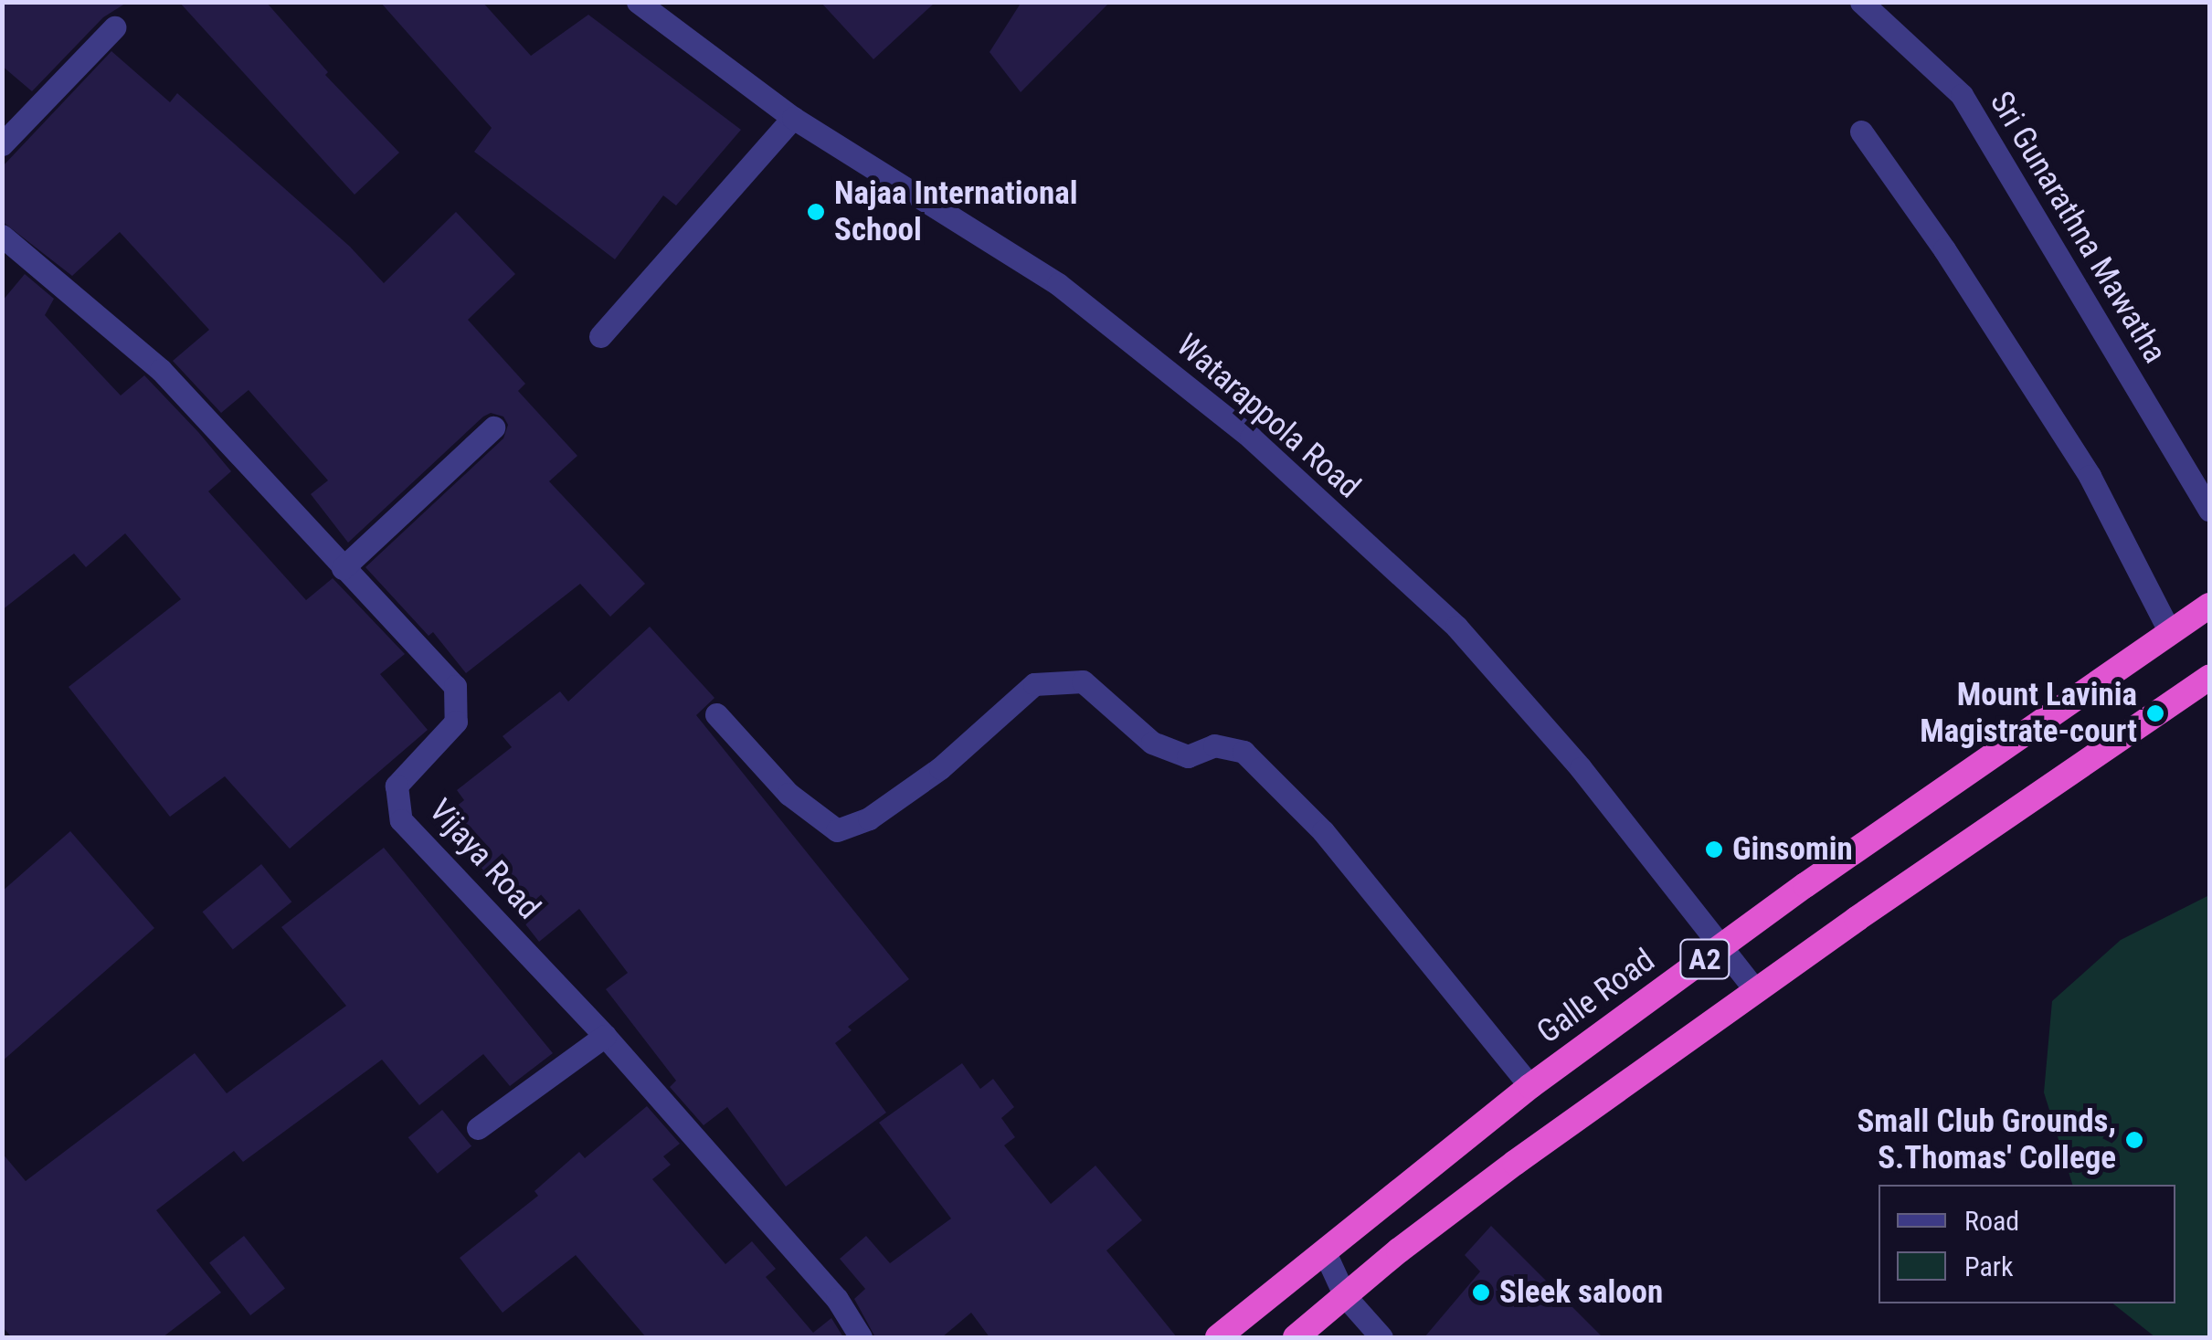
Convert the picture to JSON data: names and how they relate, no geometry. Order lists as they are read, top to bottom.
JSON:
{
  "streets": {
    "highway": ["A2", "Galle Road"],
    "street": ["Sri Gunarathna Mawatha", "Watarappola Road", "Vijaya Road"]
  },
  "crossings": [
    ["Watarappola Road", "A2"],
    ["Watarappola Road", "Galle Road"]
  ],
  "places": [
    "Najaa International School",
    "Mount Lavinia Magistrate-court",
    "Ginsomin",
    "Small Club Grounds, S.Thomas' College",
    "Sleek saloon"
  ],
  "legend": ["Road", "Park"]
}
